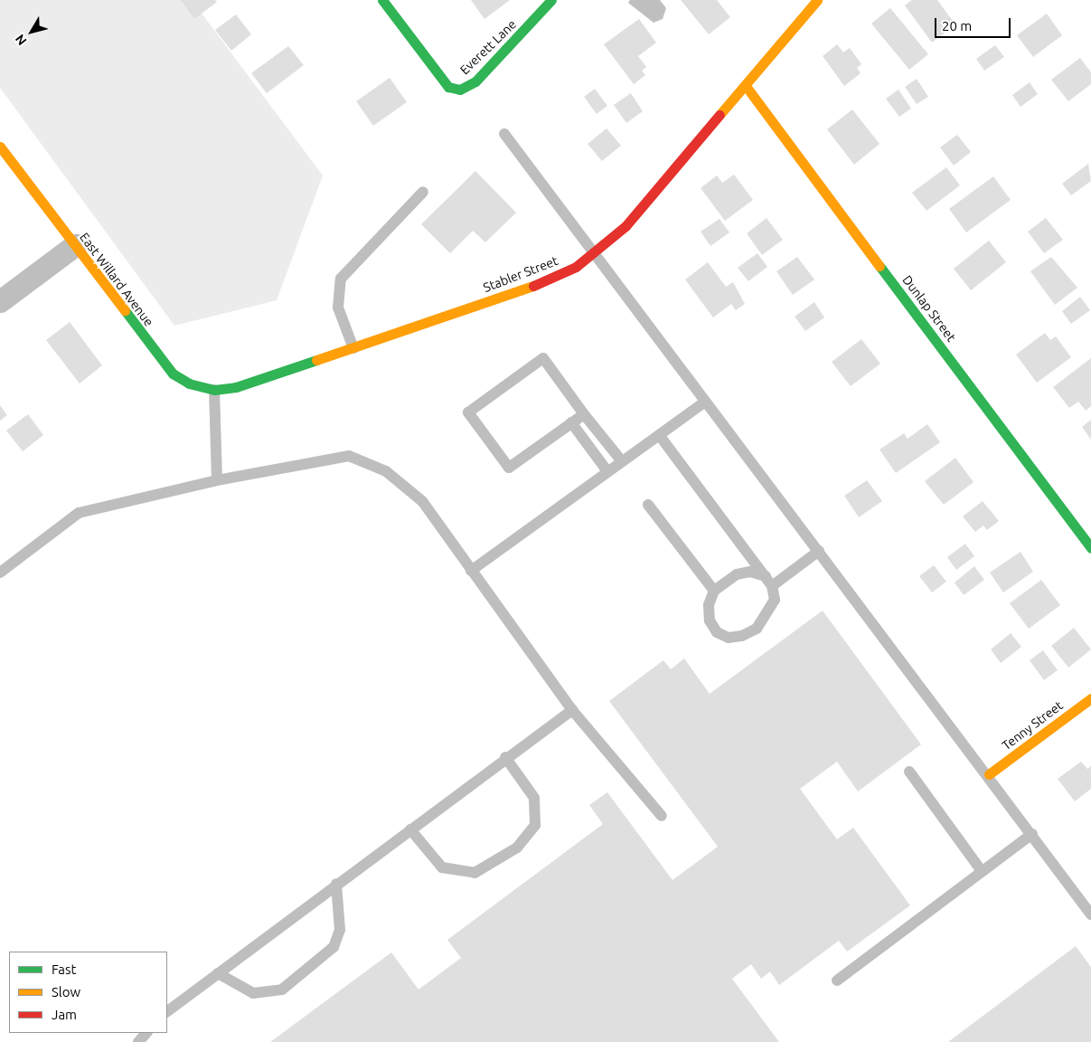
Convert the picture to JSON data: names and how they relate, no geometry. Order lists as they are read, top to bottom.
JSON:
{
  "streets": {
    "street": [
      "Everett Lane",
      "Stabler Street",
      "East Willard Avenue",
      "Dunlap Street",
      "Tenny Street"
    ]
  },
  "crossings": [
    ["Stabler Street", "East Willard Avenue"],
    ["Stabler Street", "Dunlap Street"]
  ],
  "legend": ["Fast", "Slow", "Jam"],
  "scale_bar": "20 m",
  "north": "bottom left"
}
